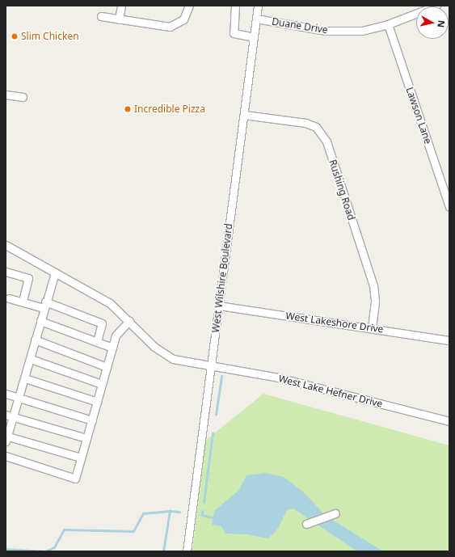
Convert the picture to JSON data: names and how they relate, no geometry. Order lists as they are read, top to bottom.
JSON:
{
  "streets": {
    "street": [
      "Duane Drive",
      "Lawson Lane",
      "Rushing Road",
      "West Wilshire Boulevard",
      "West Lakeshore Drive",
      "West Lake Hefner Drive"
    ]
  },
  "crossings": [
    ["Duane Drive", "Lawson Lane"],
    ["Duane Drive", "West Wilshire Boulevard"],
    ["Rushing Road", "West Wilshire Boulevard"],
    ["Rushing Road", "West Lakeshore Drive"],
    ["West Wilshire Boulevard", "West Lakeshore Drive"],
    ["West Wilshire Boulevard", "West Lake Hefner Drive"]
  ],
  "places": ["Slim Chicken", "Incredible Pizza"],
  "north": "right"
}
